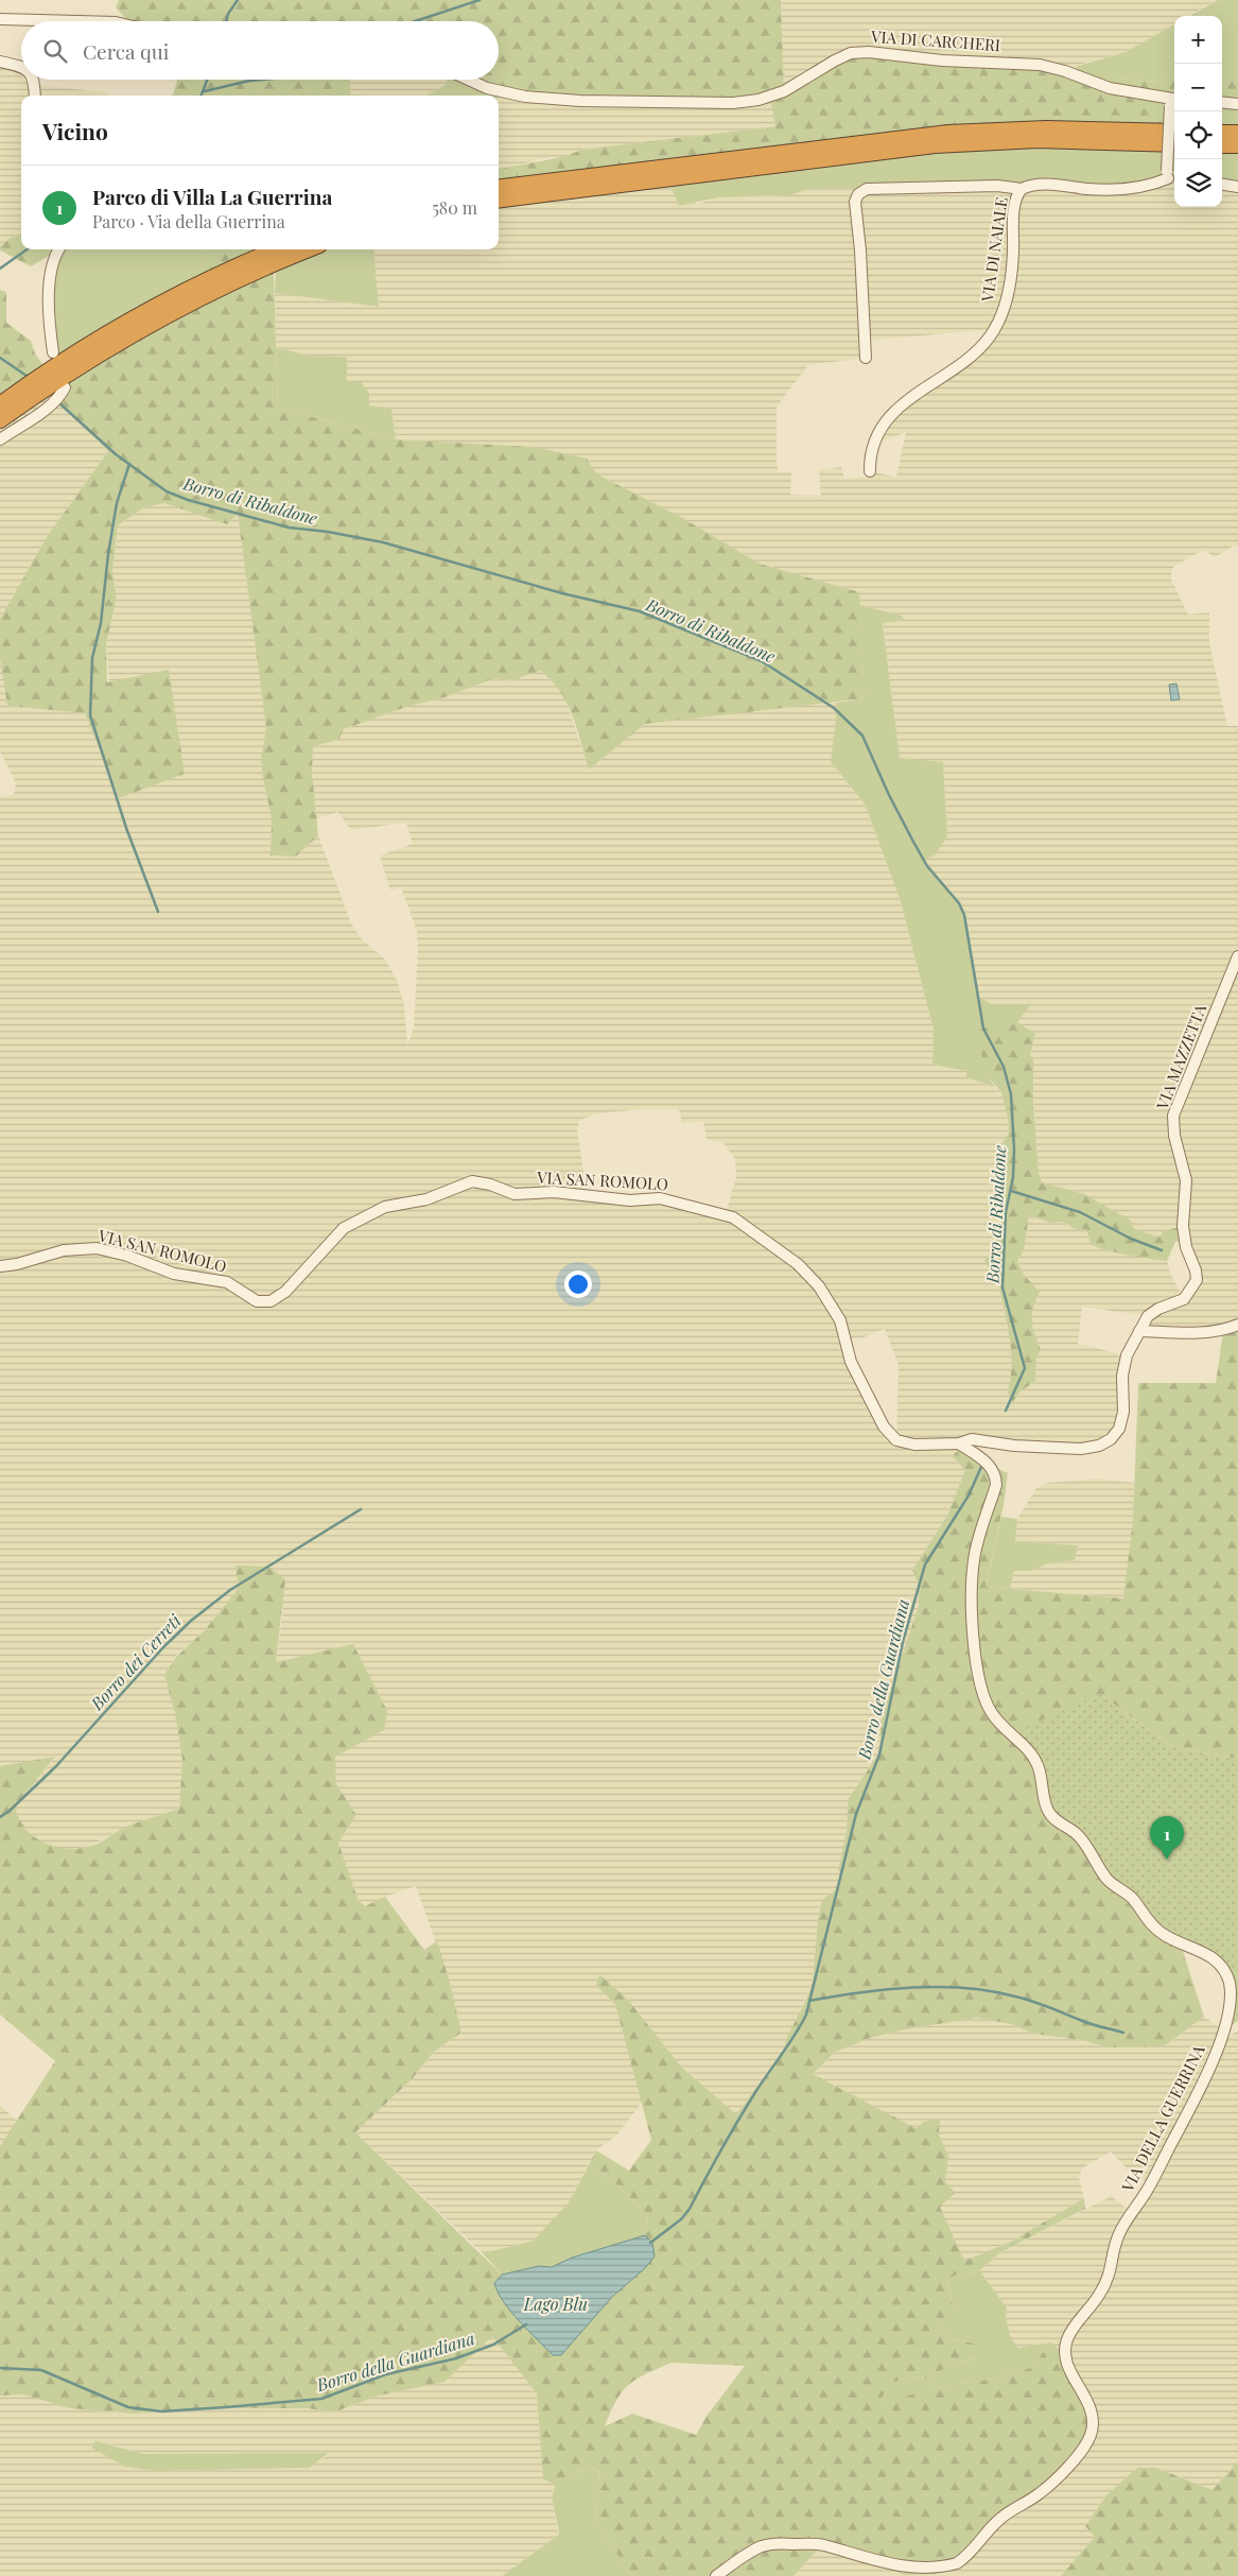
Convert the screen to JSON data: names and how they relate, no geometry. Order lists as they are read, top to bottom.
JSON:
{
  "streets": {
    "street": [
      "VIA DI CARCHERI",
      "VIA DI NAIALE",
      "VIA MAZZETTA",
      "VIA SAN ROMOLO",
      "VIA DELLA GUERRINA"
    ]
  },
  "crossings": [
    ["VIA MAZZETTA", "VIA SAN ROMOLO"],
    ["VIA SAN ROMOLO", "VIA DELLA GUERRINA"]
  ],
  "water": [
    "Borro di Ribaldone",
    "Borro dei Cerreti",
    "Borro della Guardiana",
    "Lago Blu"
  ],
  "page": {
    "map_buttons": ["+", "−"],
    "search": "Cerca qui",
    "heading": "Vicino",
    "list": [
      {
        "mark": "1",
        "name": "Parco di Villa La Guerrina",
        "note": "Parco · Via della Guerrina",
        "value": "580 m"
      }
    ],
    "pins": "1"
  }
}
